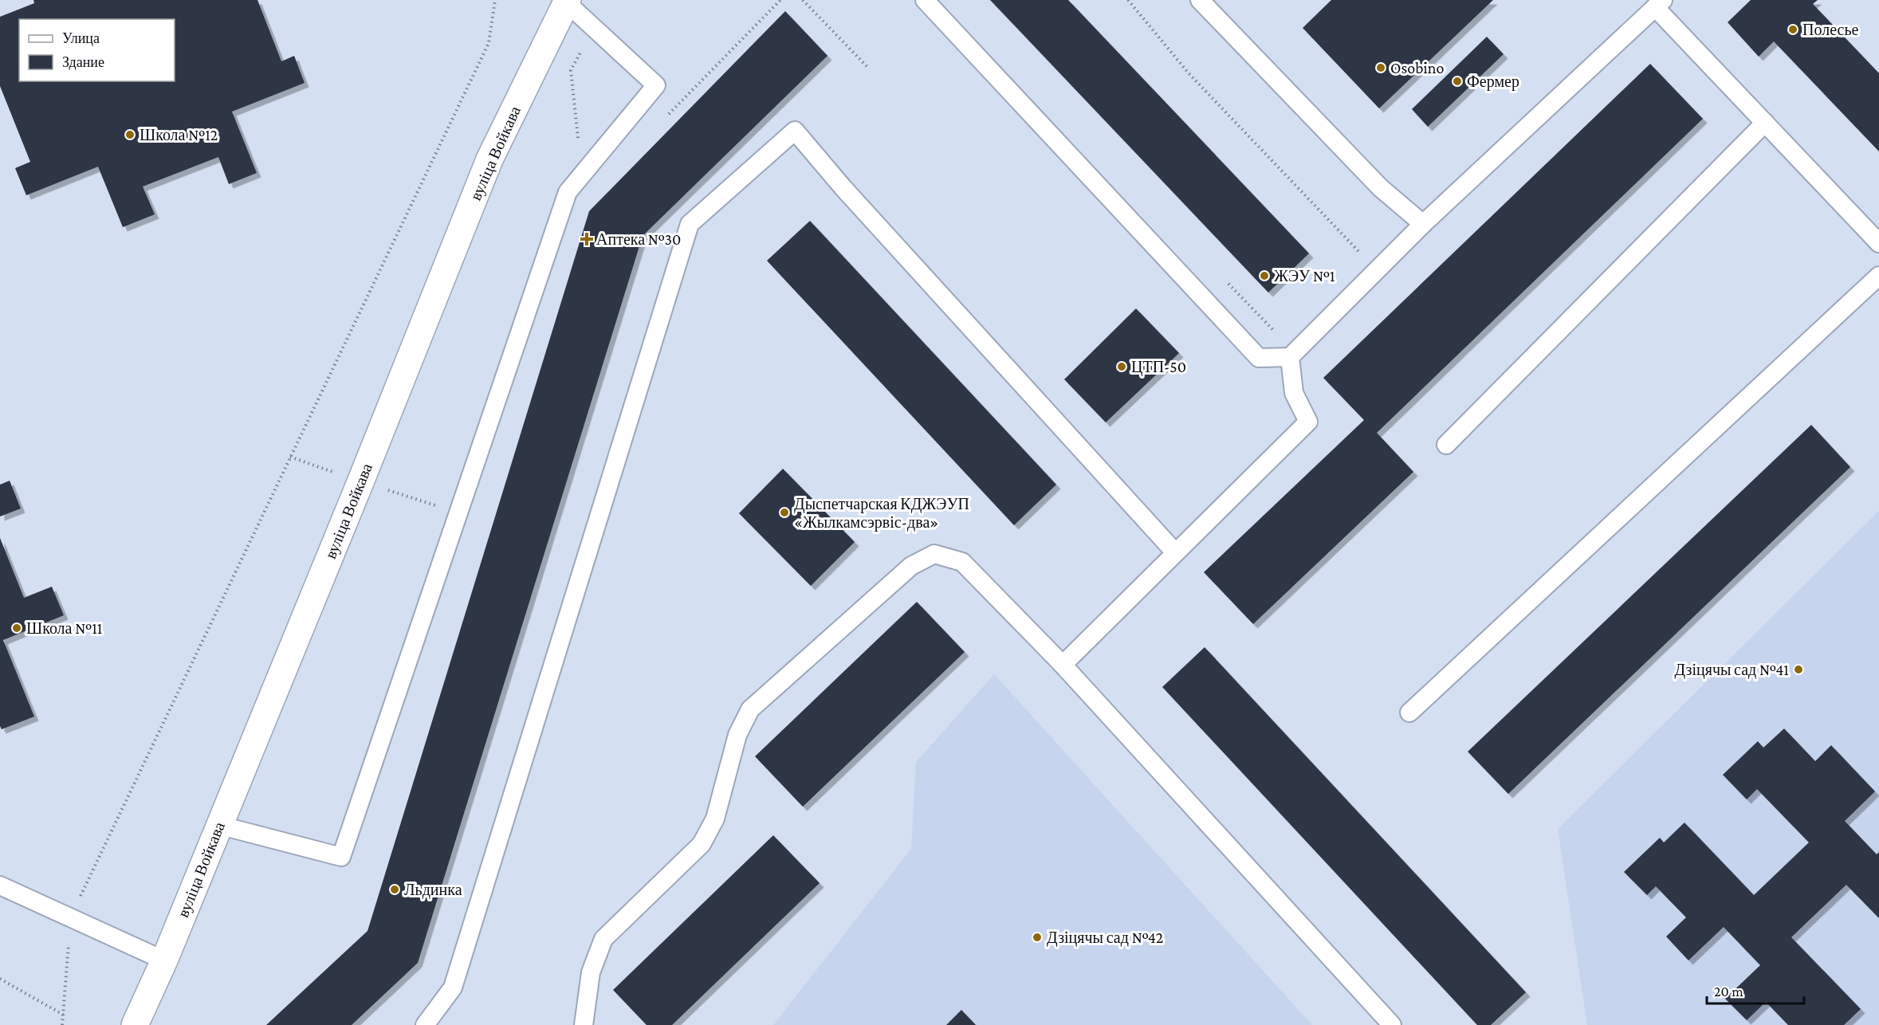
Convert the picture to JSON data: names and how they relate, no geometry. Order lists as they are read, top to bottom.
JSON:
{
  "streets": {
    "main road": ["вуліца Войкава"]
  },
  "places": {
    "other": [
      "Полесье",
      "Osobino",
      "Фермер",
      "Школа №12",
      "ЖЭУ №1",
      "ЦТП-50",
      "Дыспетчарская КДЖЭУП «Жылкамсэрвіс-два»",
      "Школа №11",
      "Дзіцячы сад №41",
      "Льдинка",
      "Дзіцячы сад №42"
    ],
    "health": ["Аптека №30"]
  },
  "legend": ["Улица", "Здание"],
  "scale_bar": "20 m"
}
